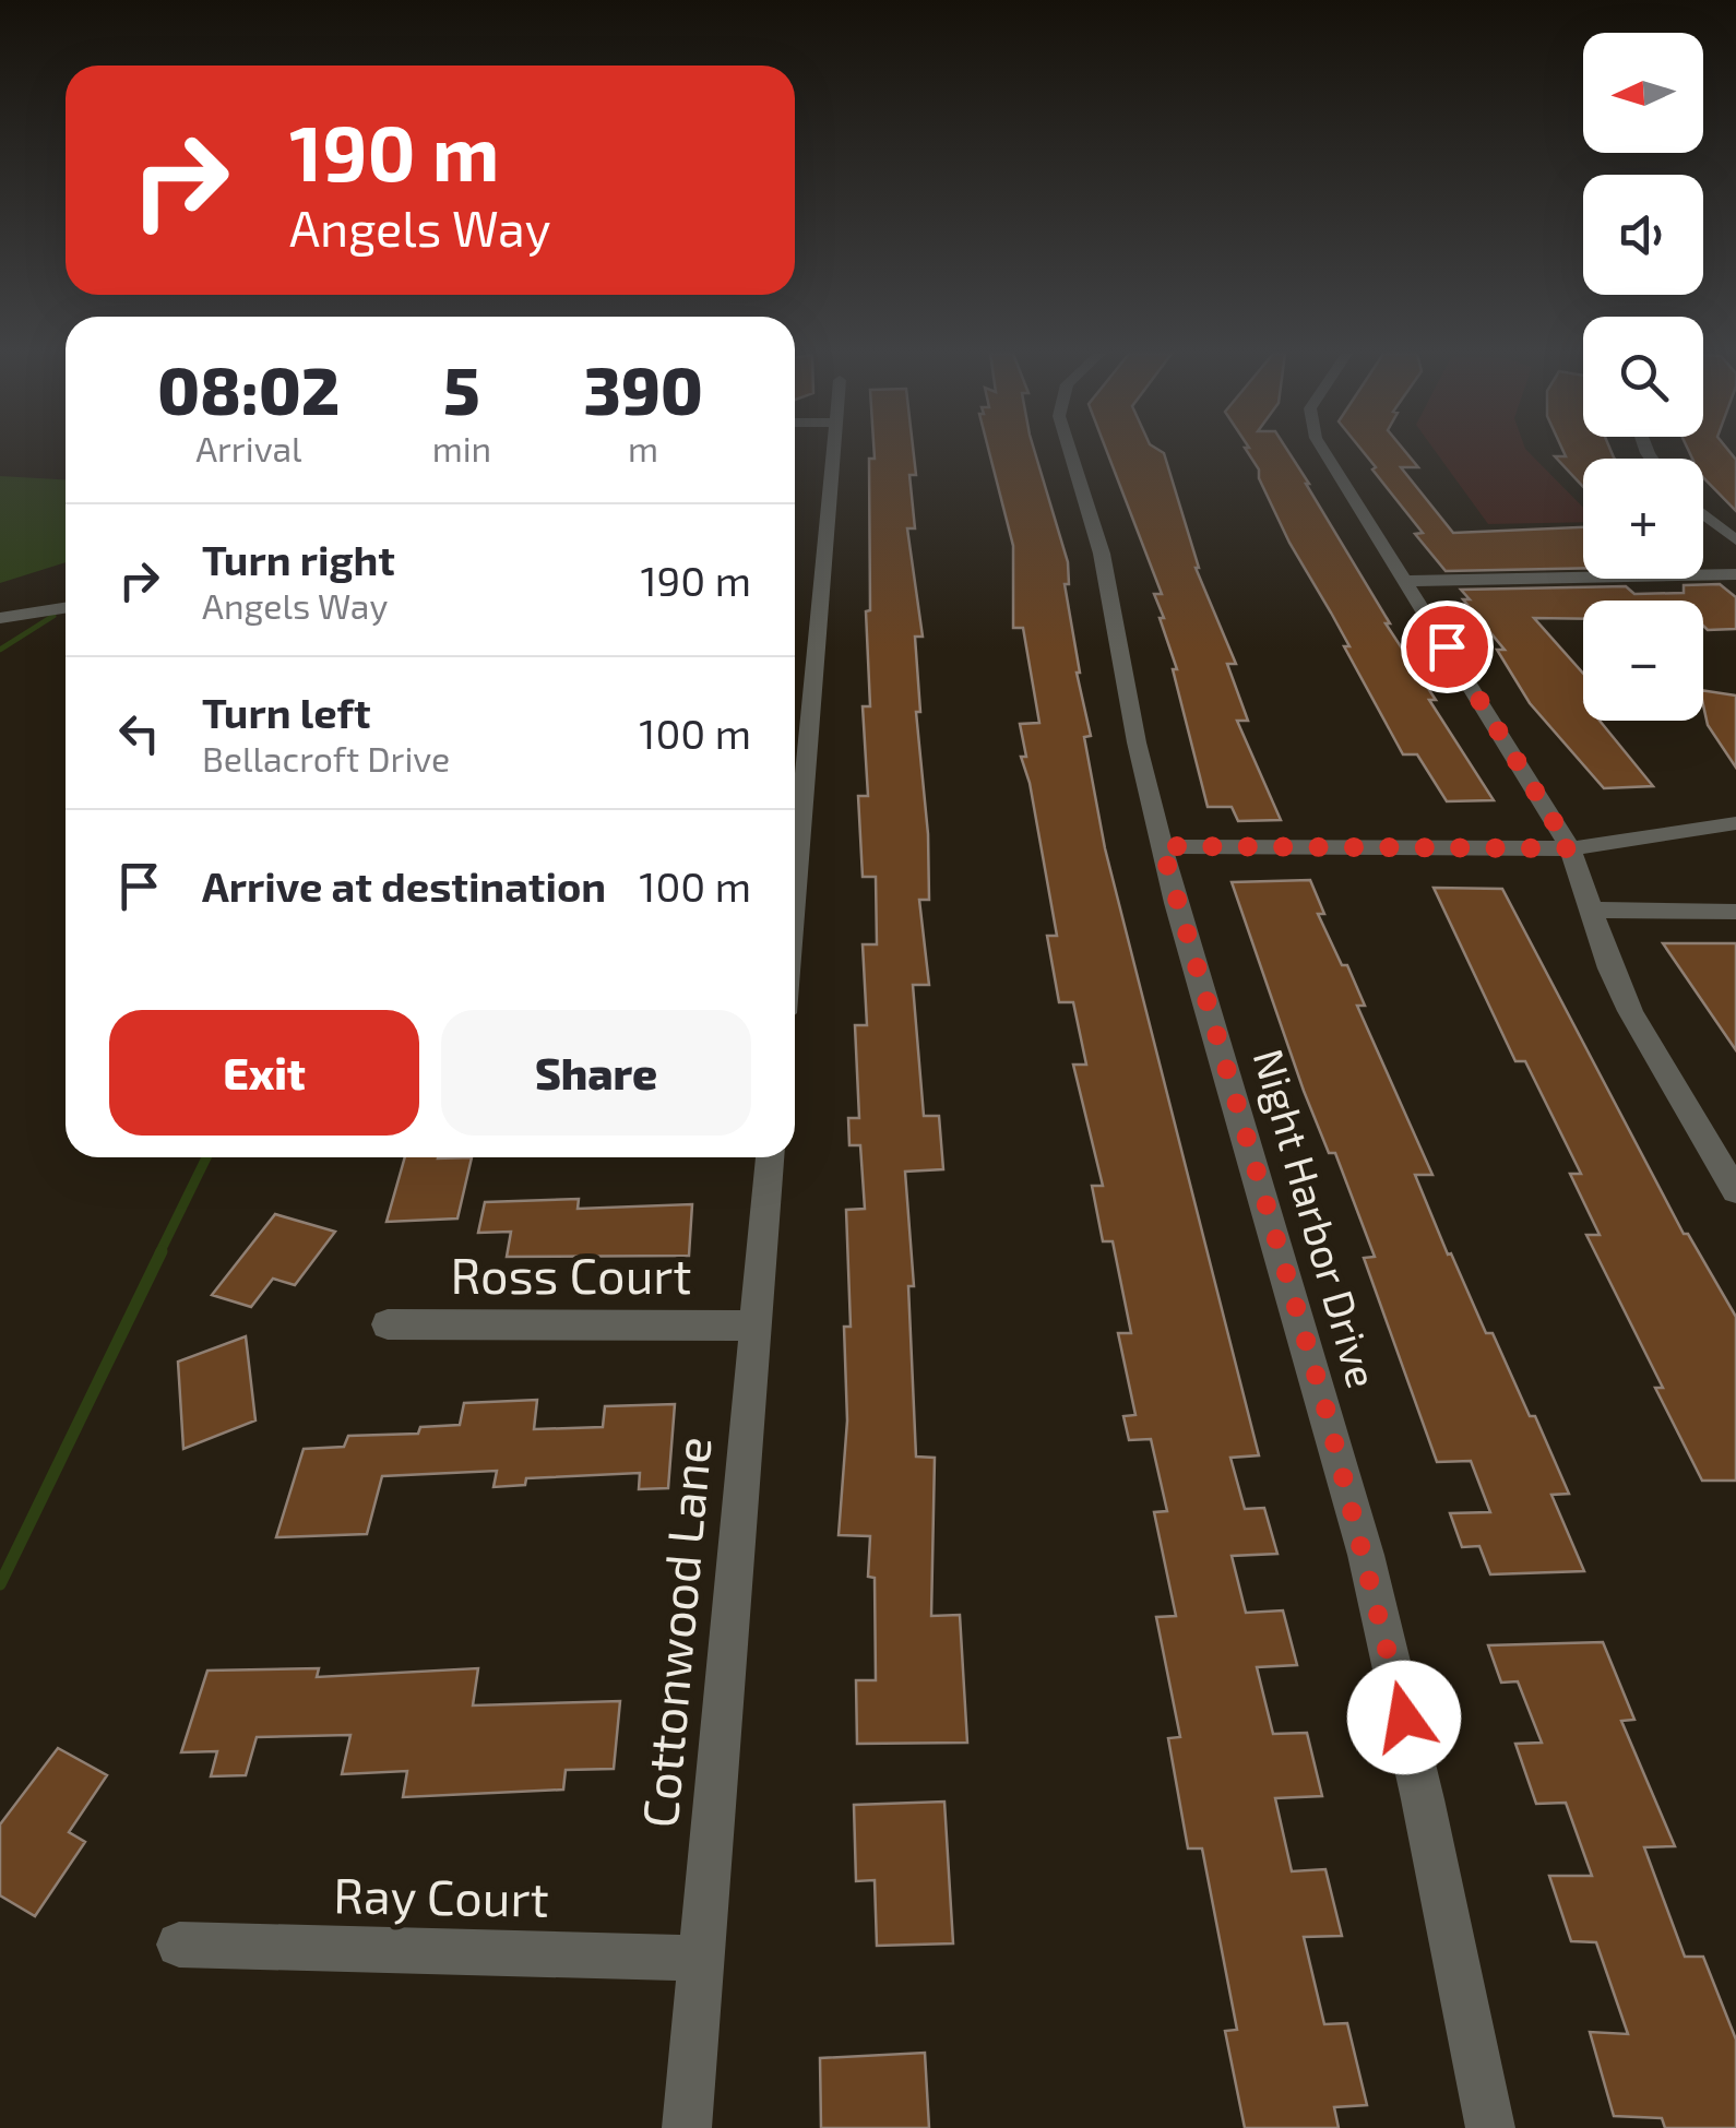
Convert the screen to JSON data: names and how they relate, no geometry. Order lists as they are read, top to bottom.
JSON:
{
  "streets": {
    "street": [
      "Night Harbor Drive",
      "Ross Court",
      "Cottonwood Lane",
      "Ray Court"
    ]
  },
  "crossings": [
    ["Ross Court", "Cottonwood Lane"],
    ["Cottonwood Lane", "Ray Court"]
  ],
  "north": "left",
  "page": {
    "map_buttons": ["+", "−"],
    "turn": ["190 m", "Angels Way"],
    "eta": [
      "08:02",
      "Arrival",
      "5",
      "min",
      "390",
      "m"
    ],
    "list": [
      {
        "name": "Turn right",
        "note": "Angels Way",
        "value": "190 m"
      },
      {
        "name": "Turn left",
        "note": "Bellacroft Drive",
        "value": "100 m"
      },
      {
        "name": "Arrive at destination",
        "value": "100 m"
      }
    ],
    "buttons": ["Exit", "Share"]
  }
}
